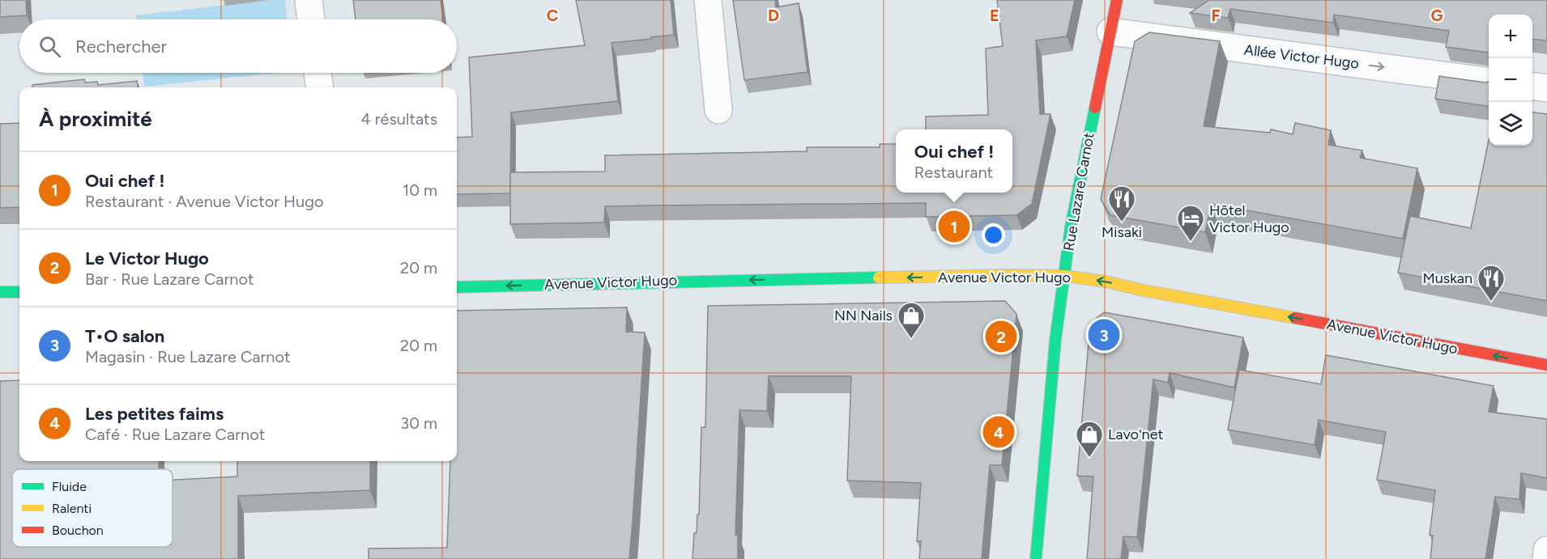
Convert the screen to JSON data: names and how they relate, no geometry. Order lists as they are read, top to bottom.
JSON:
{
  "streets": {
    "street": ["Allée Victor Hugo", "Rue Lazare Carnot", "Avenue Victor Hugo"]
  },
  "crossings": [
    ["Allée Victor Hugo", "Rue Lazare Carnot"],
    ["Rue Lazare Carnot", "Avenue Victor Hugo"]
  ],
  "one_way": ["Allée Victor Hugo", "Avenue Victor Hugo"],
  "places": {
    "restaurant": ["Misaki", "Muskan"],
    "hotel": ["Hôtel Victor Hugo"],
    "shop": ["NN Nails", "Lavo'net"]
  },
  "legend": ["Fluide", "Ralenti", "Bouchon"],
  "page": {
    "map_buttons": ["+", "−"],
    "search": "Rechercher",
    "heading": ["À proximité", "4 résultats"],
    "popup": ["Oui chef !", "Restaurant"],
    "list": [
      {
        "mark": "1",
        "name": "Oui chef !",
        "note": "Restaurant · Avenue Victor Hugo",
        "value": "10 m"
      },
      {
        "mark": "2",
        "name": "Le Victor Hugo",
        "note": "Bar · Rue Lazare Carnot",
        "value": "20 m"
      },
      {
        "mark": "3",
        "name": "T•O salon",
        "note": "Magasin · Rue Lazare Carnot",
        "value": "20 m"
      },
      {
        "mark": "4",
        "name": "Les petites faims",
        "note": "Café · Rue Lazare Carnot",
        "value": "30 m"
      }
    ],
    "pins": [
      "1",
      "3",
      "2",
      "4"
    ]
  },
  "grid": {
    "columns": [
      "C",
      "D",
      "E",
      "F",
      "G"
    ]
  }
}
